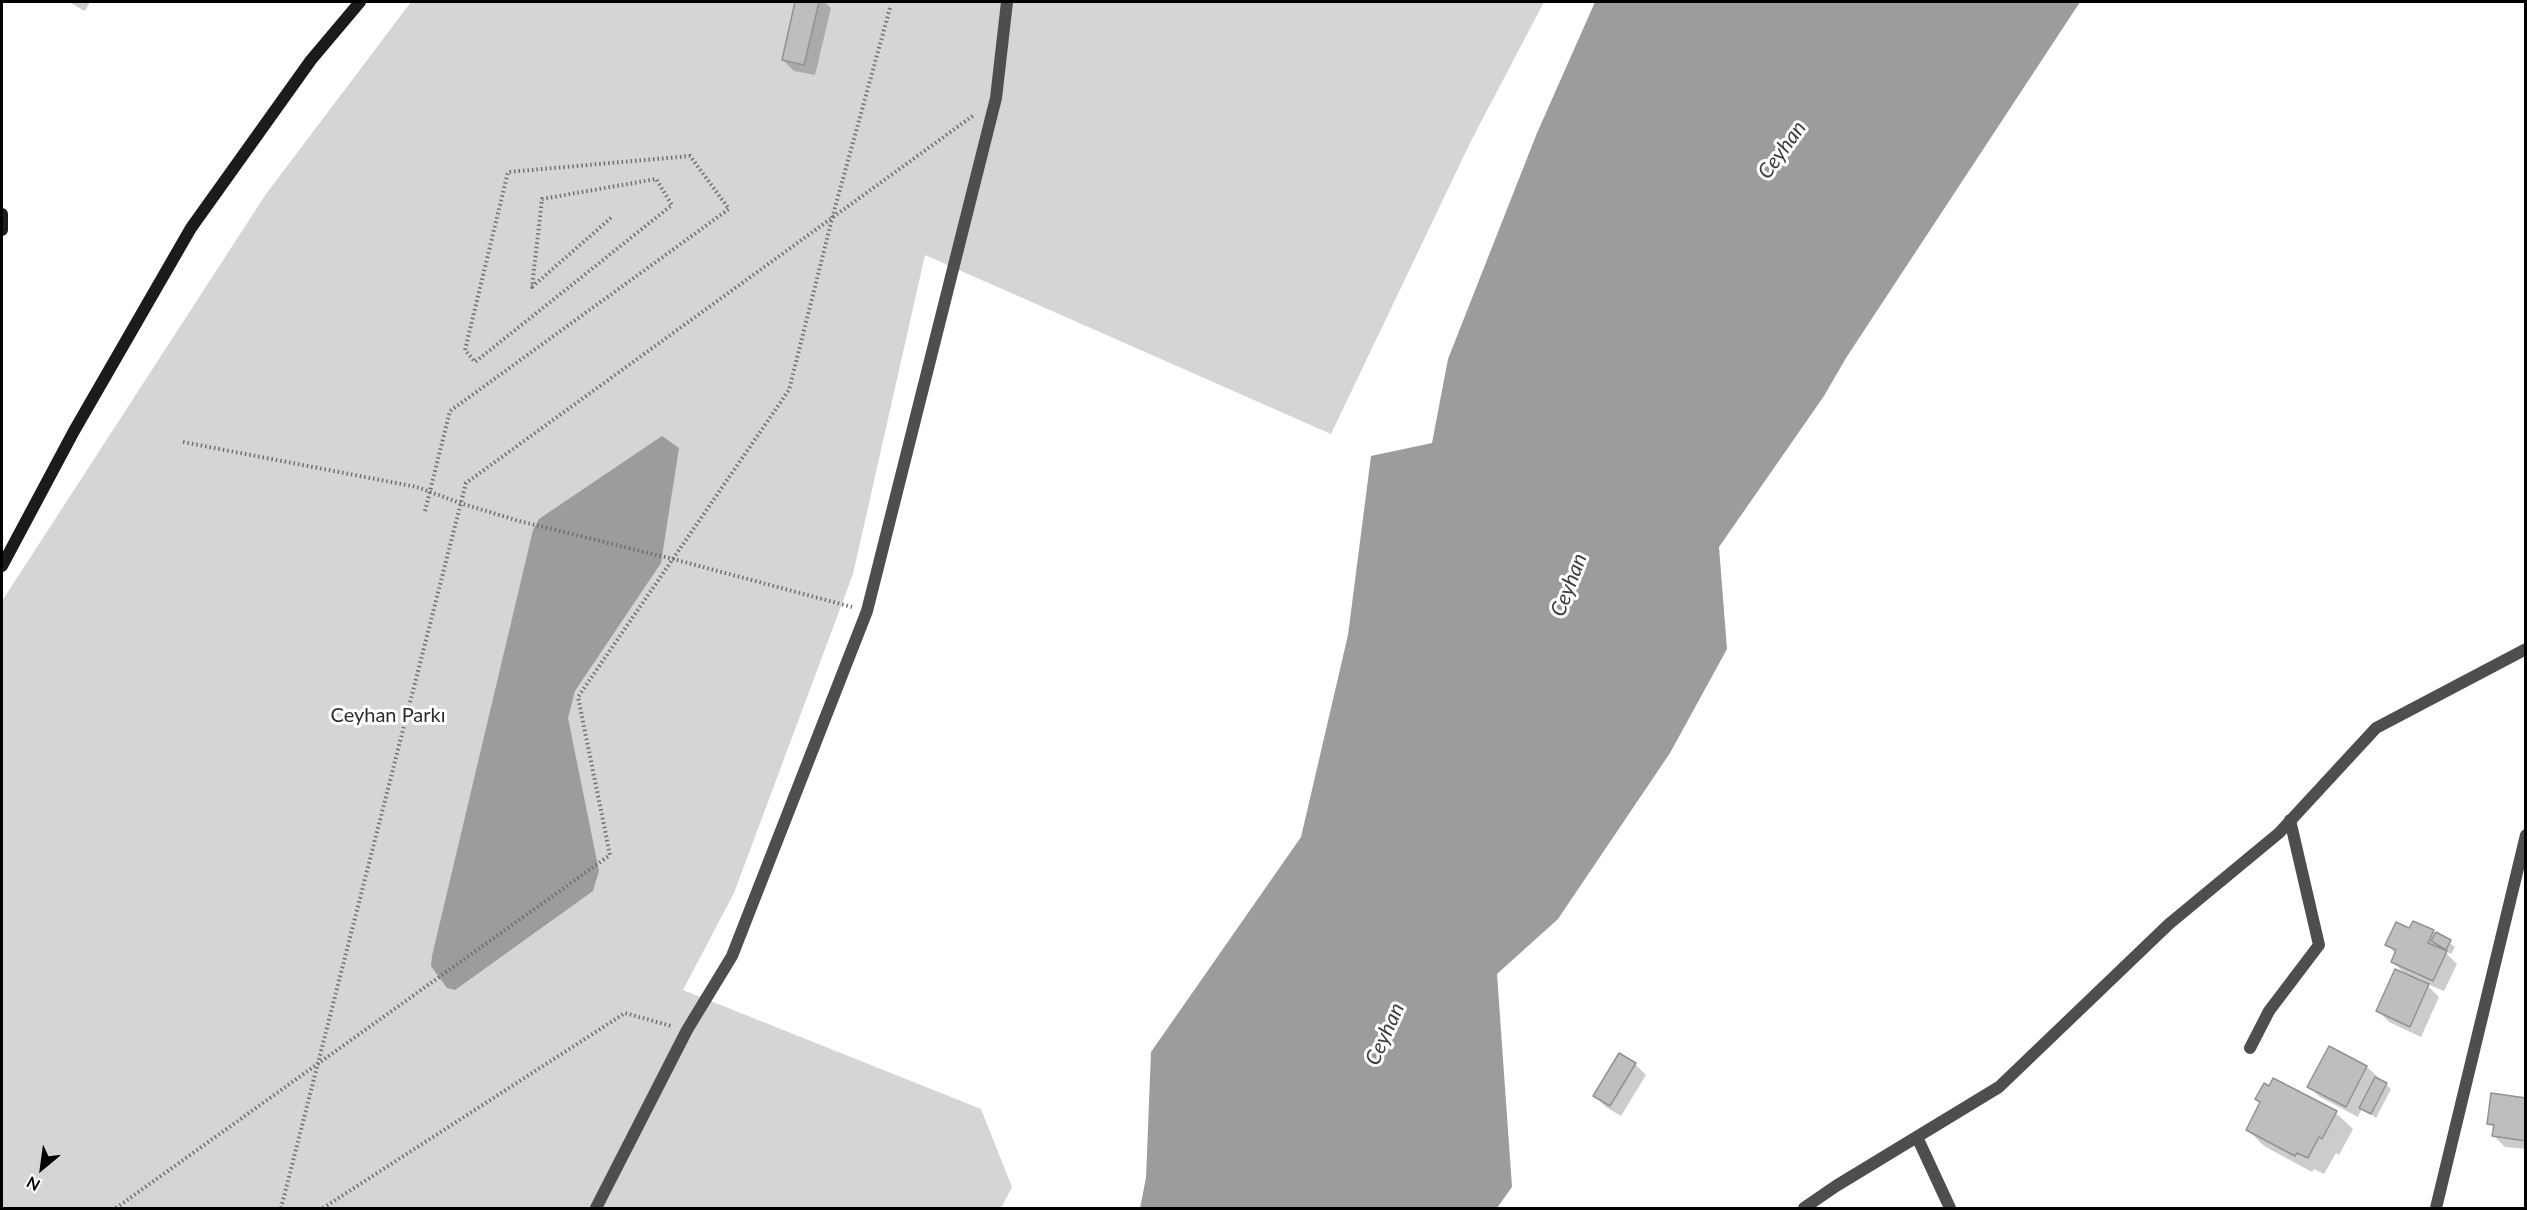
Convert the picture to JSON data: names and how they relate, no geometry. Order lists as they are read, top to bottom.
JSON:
{
  "water": ["Ceyhan"],
  "parks": ["Ceyhan Parkı"],
  "north": "bottom left"
}
